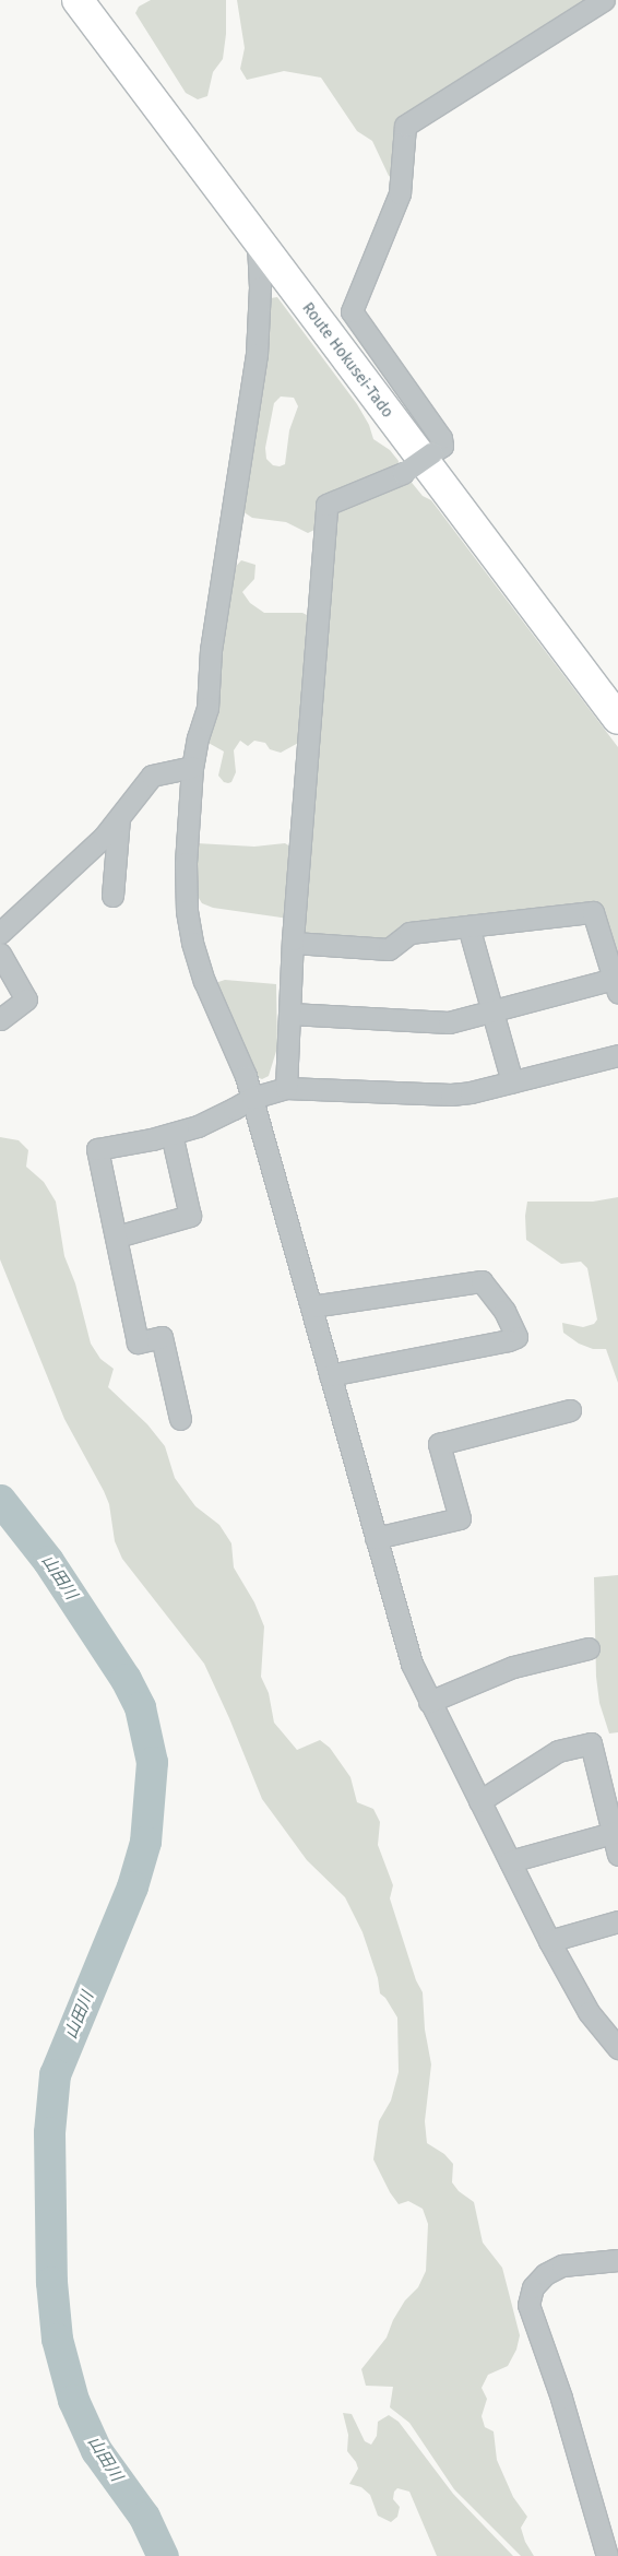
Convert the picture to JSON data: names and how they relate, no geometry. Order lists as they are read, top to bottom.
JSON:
{
  "streets": {
    "main road": ["Route Hokusei-Tado"]
  },
  "water": ["山田川"]
}
